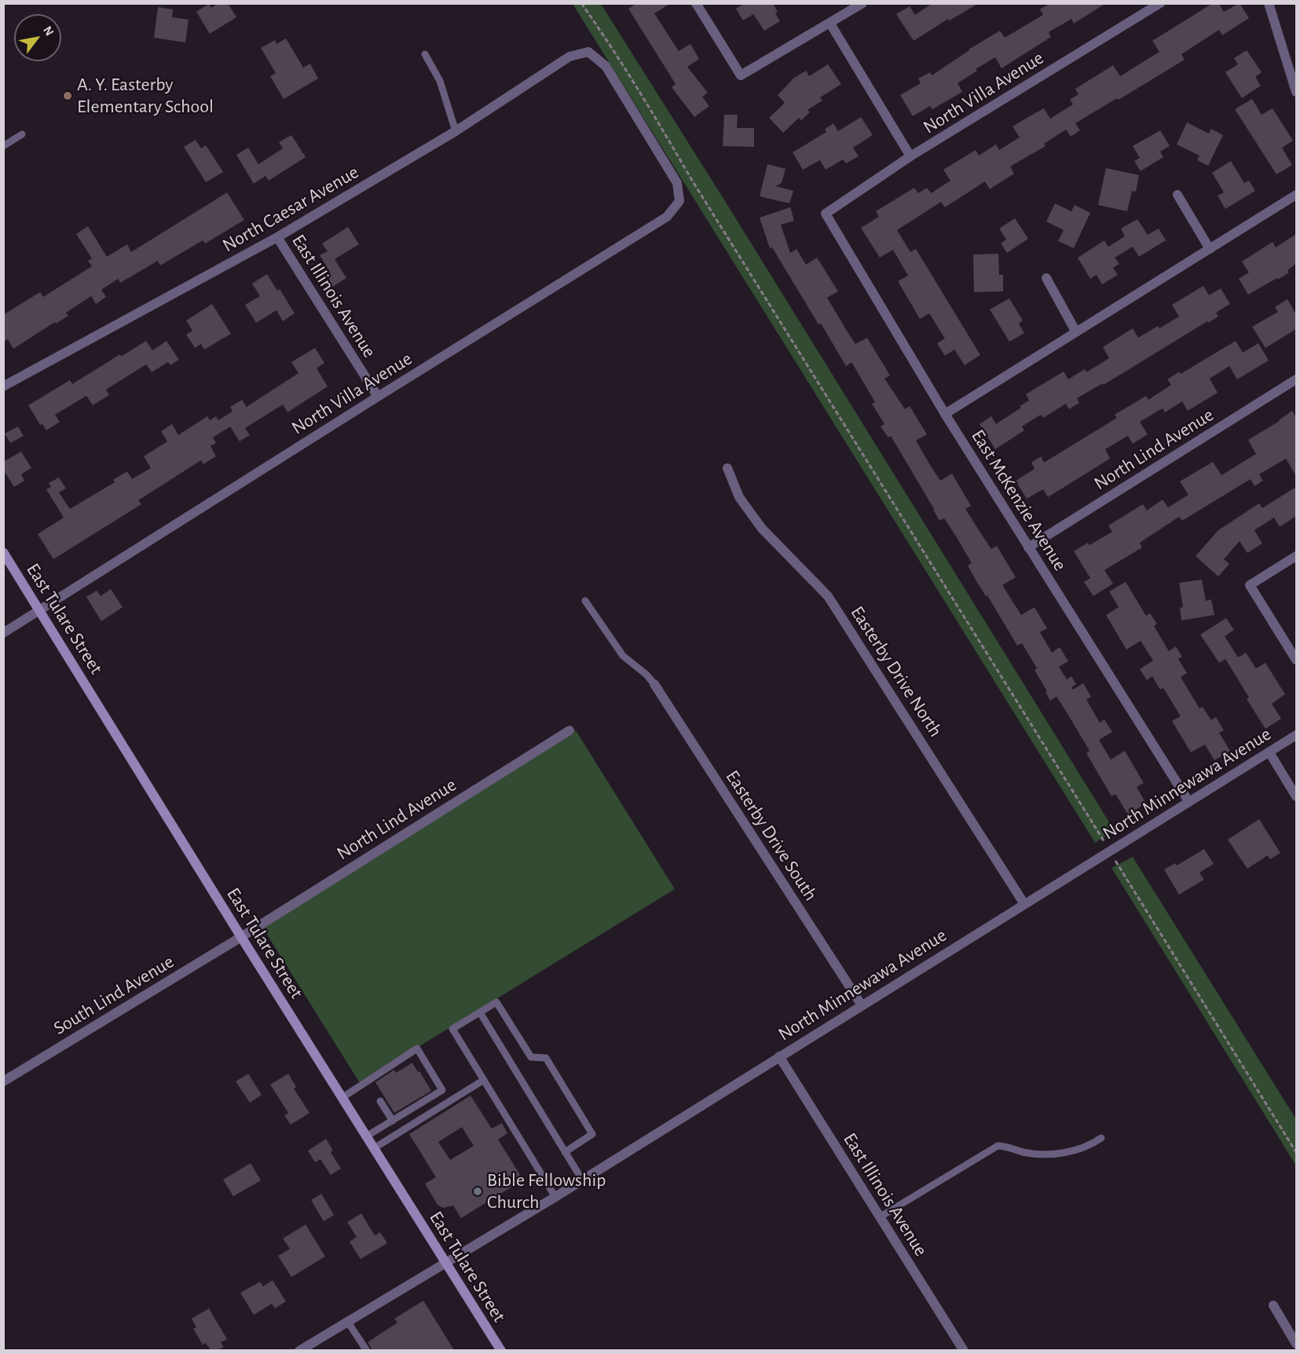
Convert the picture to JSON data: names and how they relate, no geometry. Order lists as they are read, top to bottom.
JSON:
{
  "streets": {
    "main road": ["East Tulare Street"],
    "street": [
      "North Villa Avenue",
      "North Caesar Avenue",
      "East Illinois Avenue",
      "North Lind Avenue",
      "East McKenzie Avenue",
      "Easterby Drive North",
      "North Minnewawa Avenue",
      "Easterby Drive South",
      "South Lind Avenue"
    ]
  },
  "crossings": [
    ["North Villa Avenue", "North Caesar Avenue"],
    ["North Villa Avenue", "East Illinois Avenue"],
    ["North Villa Avenue", "East McKenzie Avenue"],
    ["North Villa Avenue", "East Tulare Street"],
    ["North Caesar Avenue", "East Illinois Avenue"],
    ["East Illinois Avenue", "North Minnewawa Avenue"],
    ["North Lind Avenue", "East McKenzie Avenue"],
    ["North Lind Avenue", "East Tulare Street"],
    ["North Lind Avenue", "South Lind Avenue"],
    ["East McKenzie Avenue", "North Minnewawa Avenue"],
    ["East Tulare Street", "North Minnewawa Avenue"],
    ["East Tulare Street", "South Lind Avenue"],
    ["Easterby Drive North", "North Minnewawa Avenue"],
    ["North Minnewawa Avenue", "Easterby Drive South"]
  ],
  "places": ["A. Y. Easterby Elementary School", "Bible Fellowship Church"],
  "north": "top right"
}
